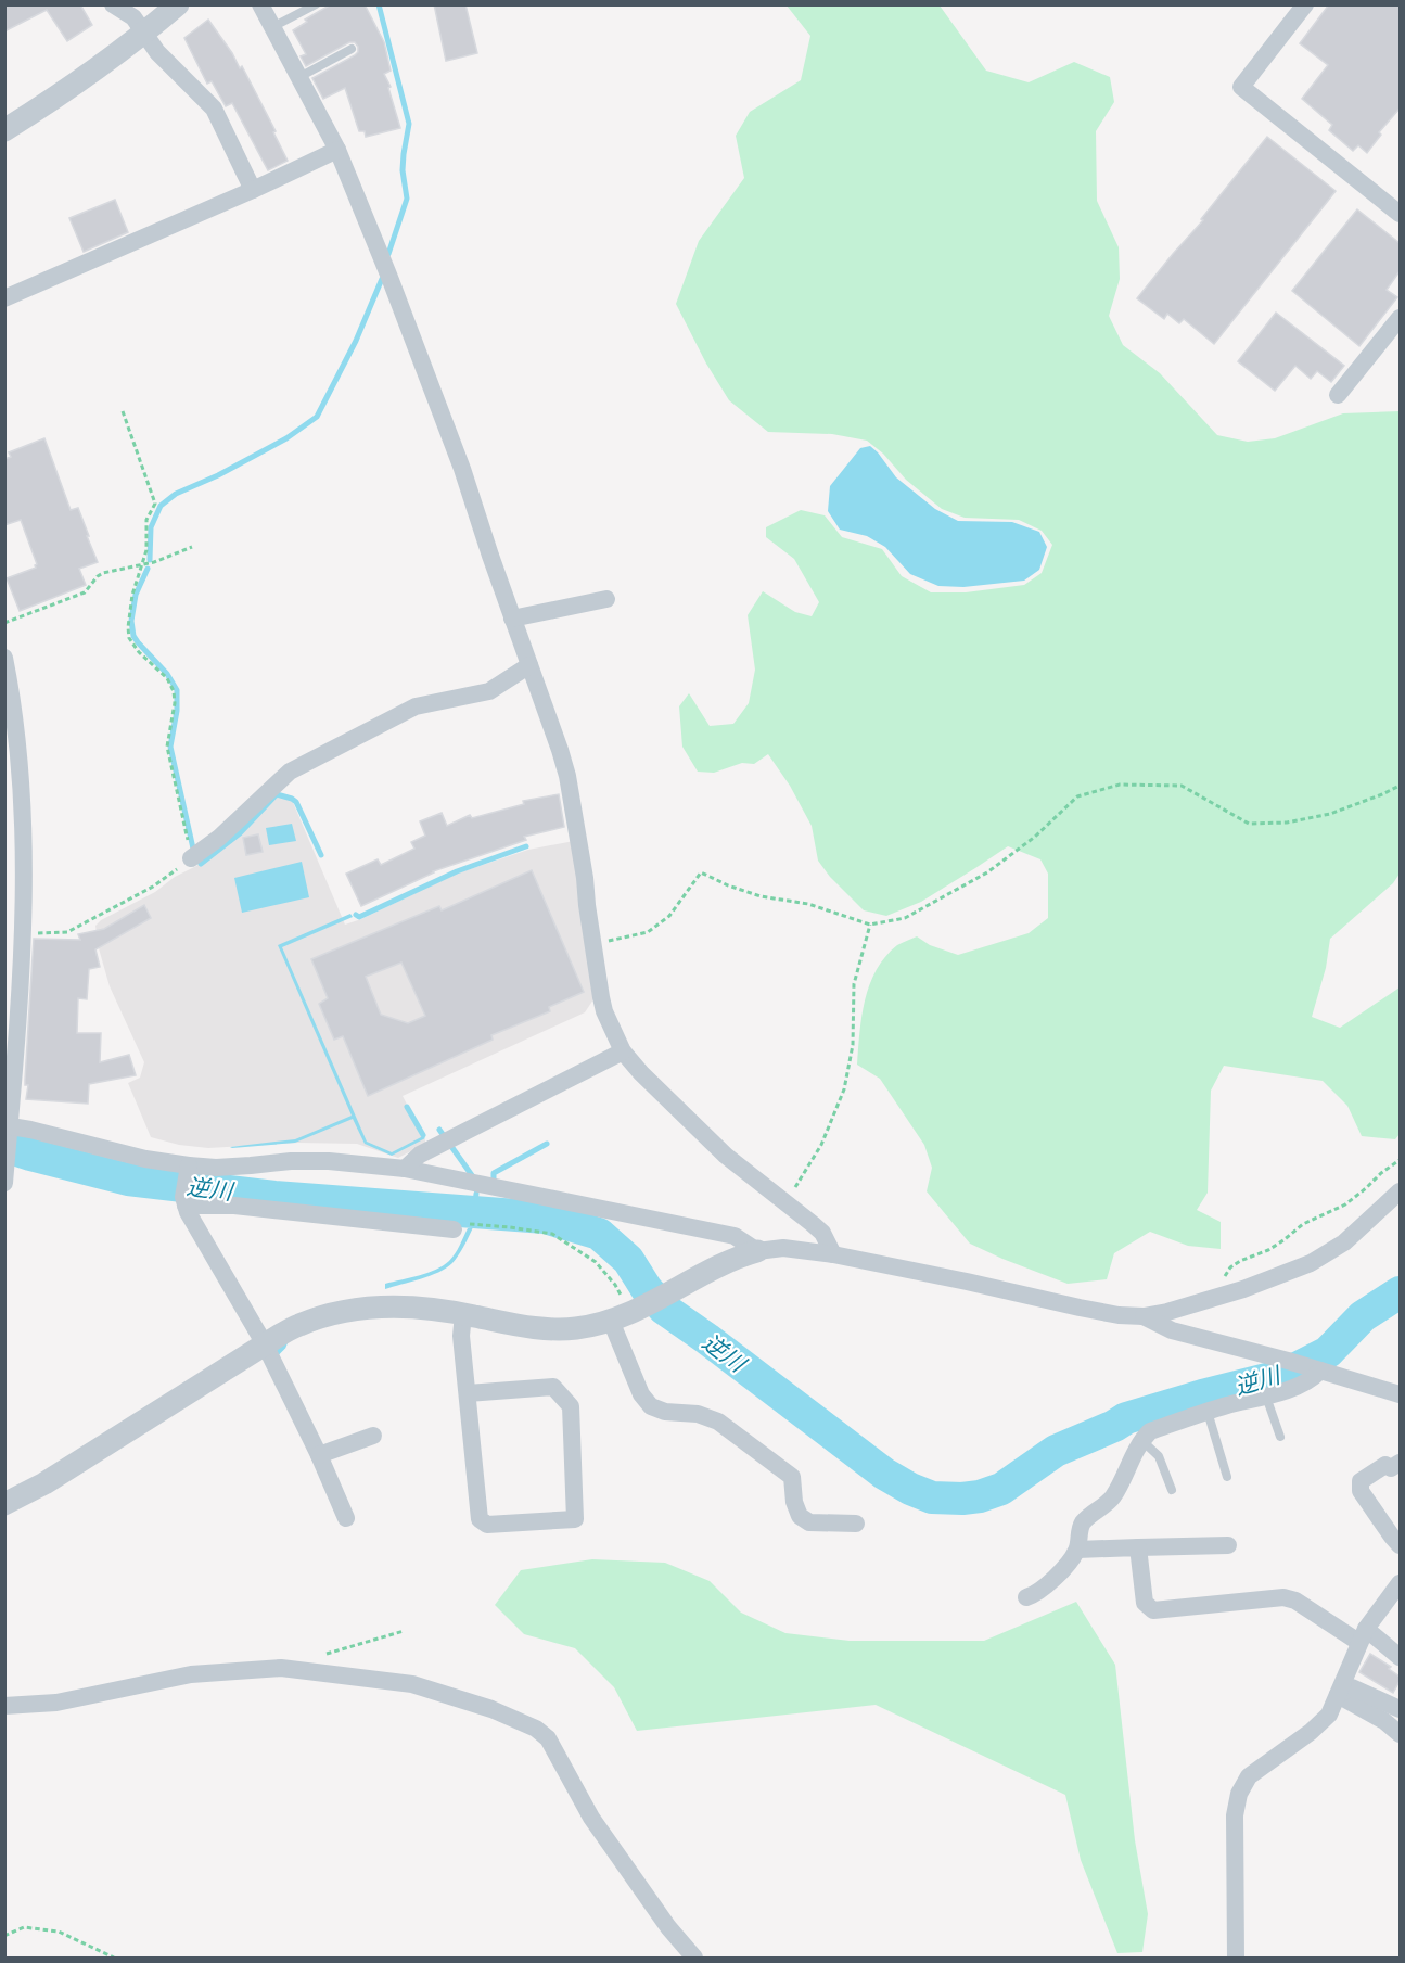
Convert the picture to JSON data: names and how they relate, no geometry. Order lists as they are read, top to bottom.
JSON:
{
  "water": ["逆川"]
}
